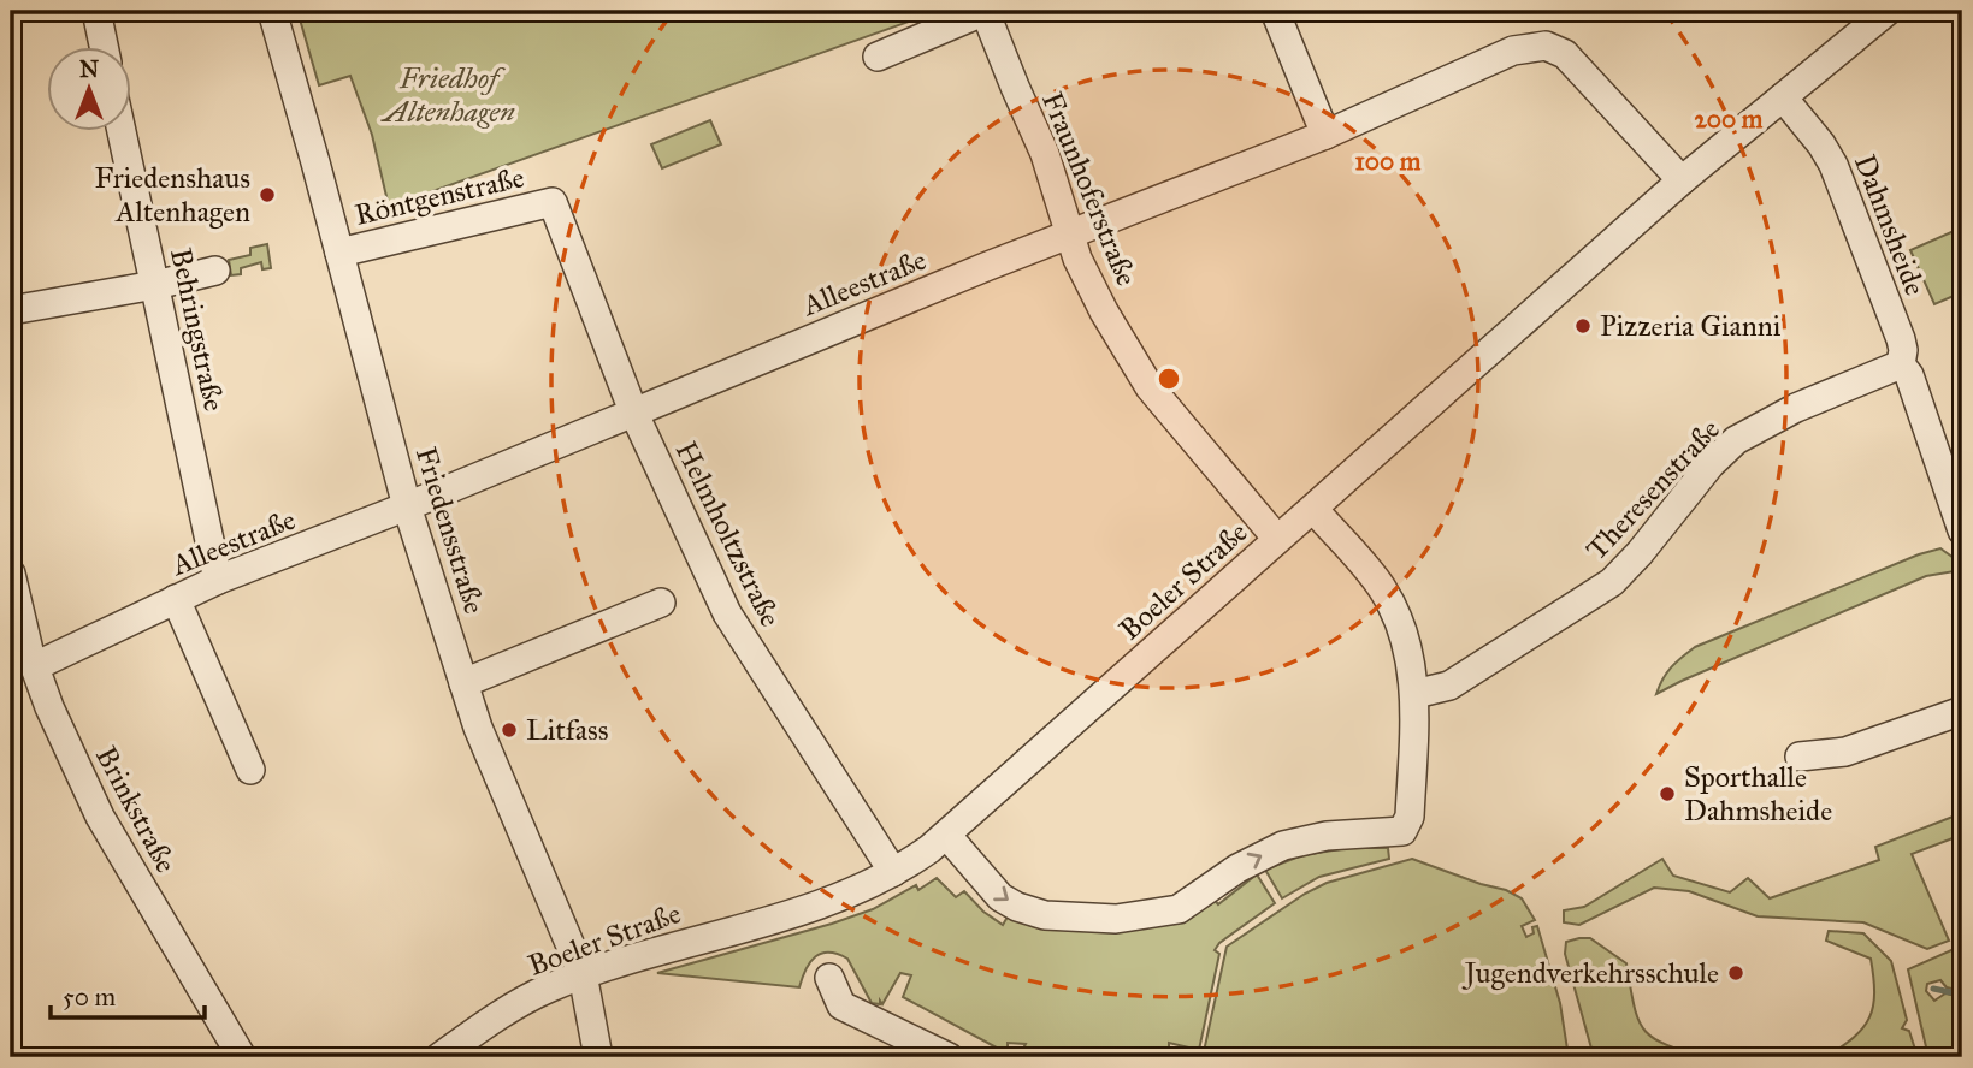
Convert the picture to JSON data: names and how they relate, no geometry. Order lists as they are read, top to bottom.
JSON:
{
  "streets": {
    "street": [
      "Fraunhoferstraße",
      "Röntgenstraße",
      "Dahmsheide",
      "Alleestraße",
      "Behringstraße",
      "Theresenstraße",
      "Friedensstraße",
      "Helmholtzstraße",
      "Boeler Straße",
      "Brinkstraße"
    ]
  },
  "crossings": [
    ["Fraunhoferstraße", "Alleestraße"],
    ["Fraunhoferstraße", "Boeler Straße"],
    ["Röntgenstraße", "Friedensstraße"],
    ["Röntgenstraße", "Helmholtzstraße"],
    ["Dahmsheide", "Theresenstraße"],
    ["Dahmsheide", "Boeler Straße"],
    ["Alleestraße", "Behringstraße"],
    ["Alleestraße", "Friedensstraße"],
    ["Alleestraße", "Helmholtzstraße"],
    ["Alleestraße", "Boeler Straße"],
    ["Alleestraße", "Brinkstraße"],
    ["Friedensstraße", "Boeler Straße"],
    ["Helmholtzstraße", "Boeler Straße"]
  ],
  "parks": ["Friedhof Altenhagen"],
  "places": [
    "Friedenshaus Altenhagen",
    "Pizzeria Gianni",
    "Litfass",
    "Sporthalle Dahmsheide",
    "Jugendverkehrsschule"
  ],
  "scale_bar": "50 m",
  "north": "top",
  "rings": ["200 m", "100 m"]
}
